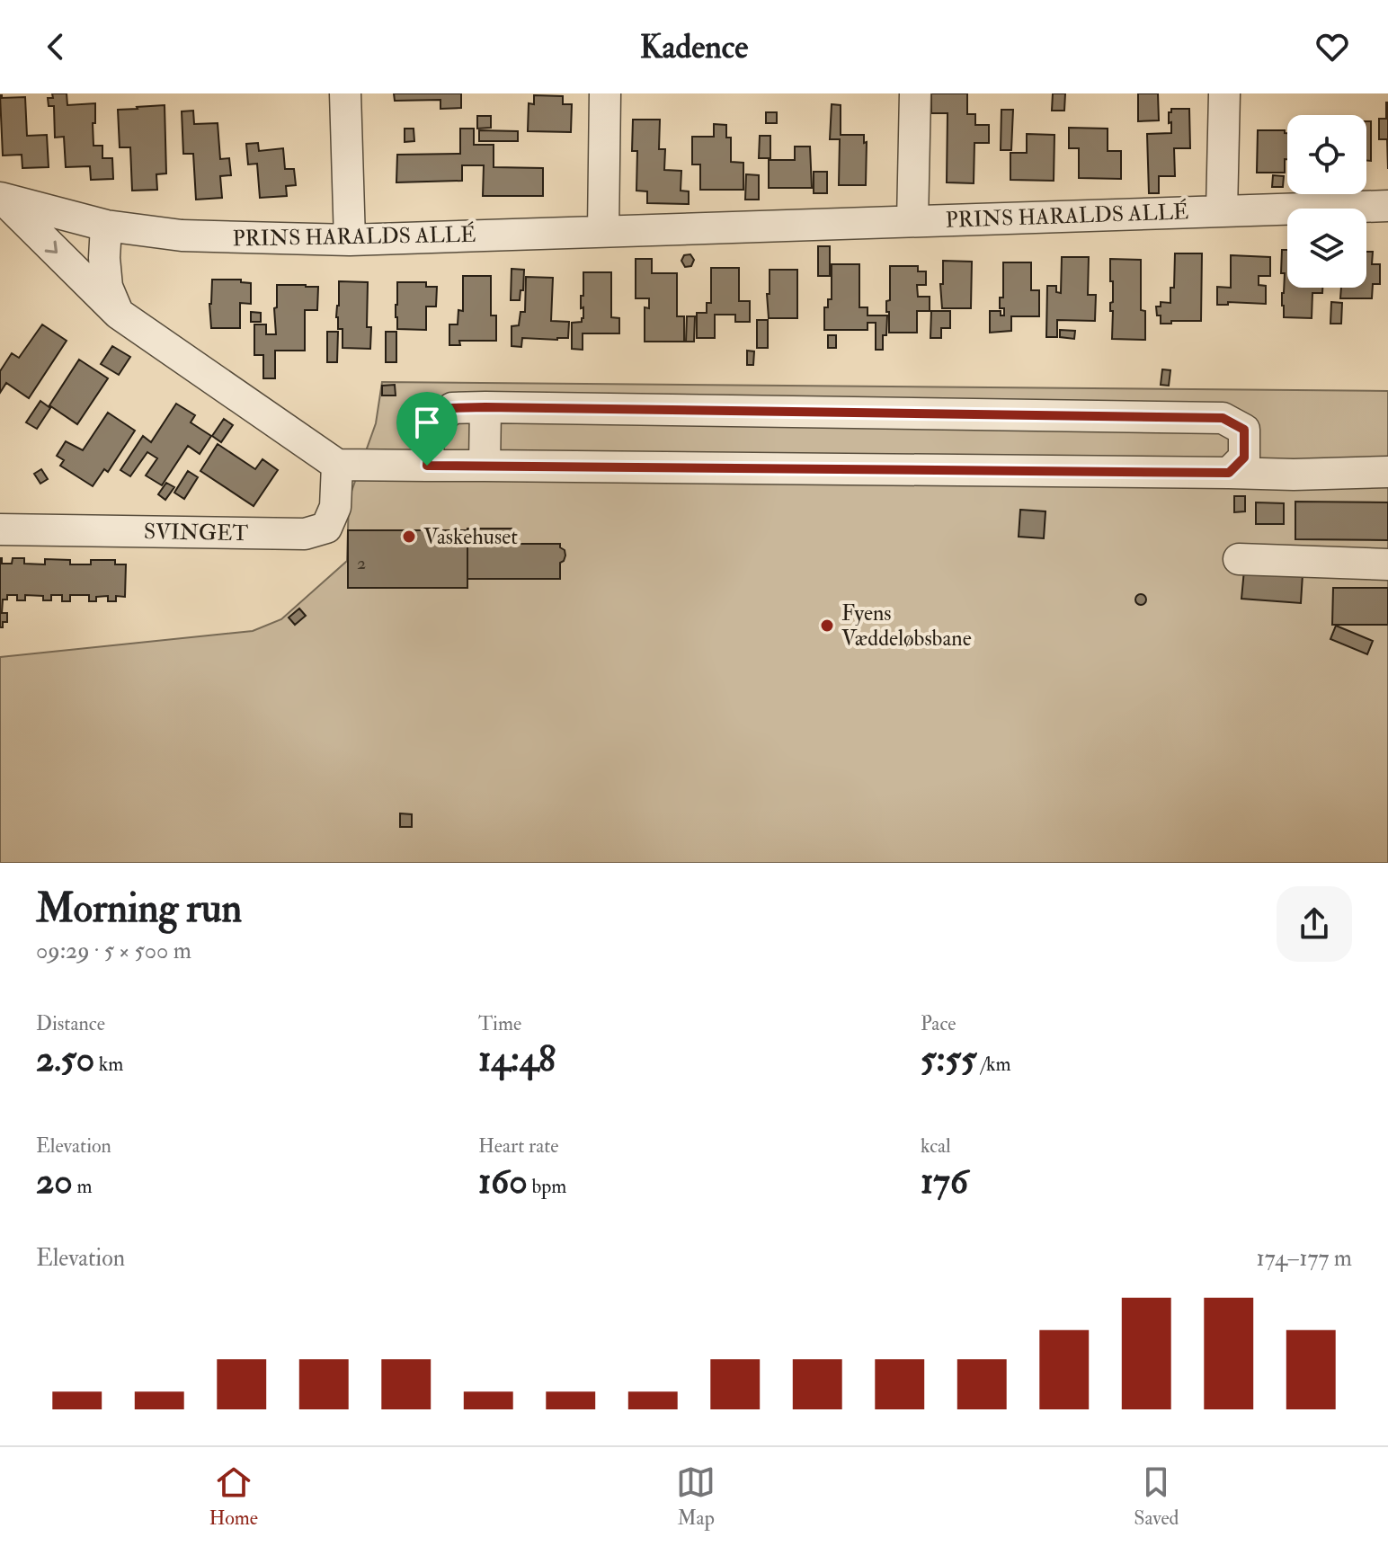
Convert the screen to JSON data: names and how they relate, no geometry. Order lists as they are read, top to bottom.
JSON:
{
  "streets": {
    "street": ["PRINS HARALDS ALLÉ", "SVINGET"]
  },
  "crossings": [
    ["PRINS HARALDS ALLÉ", "SVINGET"]
  ],
  "places": ["Vaskehuset", "Fyens Væddeløbsbane"],
  "house_numbers": ["2"],
  "page": {
    "header": "Kadence",
    "heading": ["Morning run", "09:29 · 5 × 500 m"],
    "stats": [
      ["Distance", "2.50 km"],
      ["Time", "14:48"],
      ["Pace", "5:55 /km"],
      ["Elevation", "20 m"],
      ["Heart rate", "160 bpm"],
      ["kcal", "176"]
    ],
    "chart": ["Elevation", "174–177 m"],
    "tabs": ["Home", "Map", "Saved"]
  }
}
